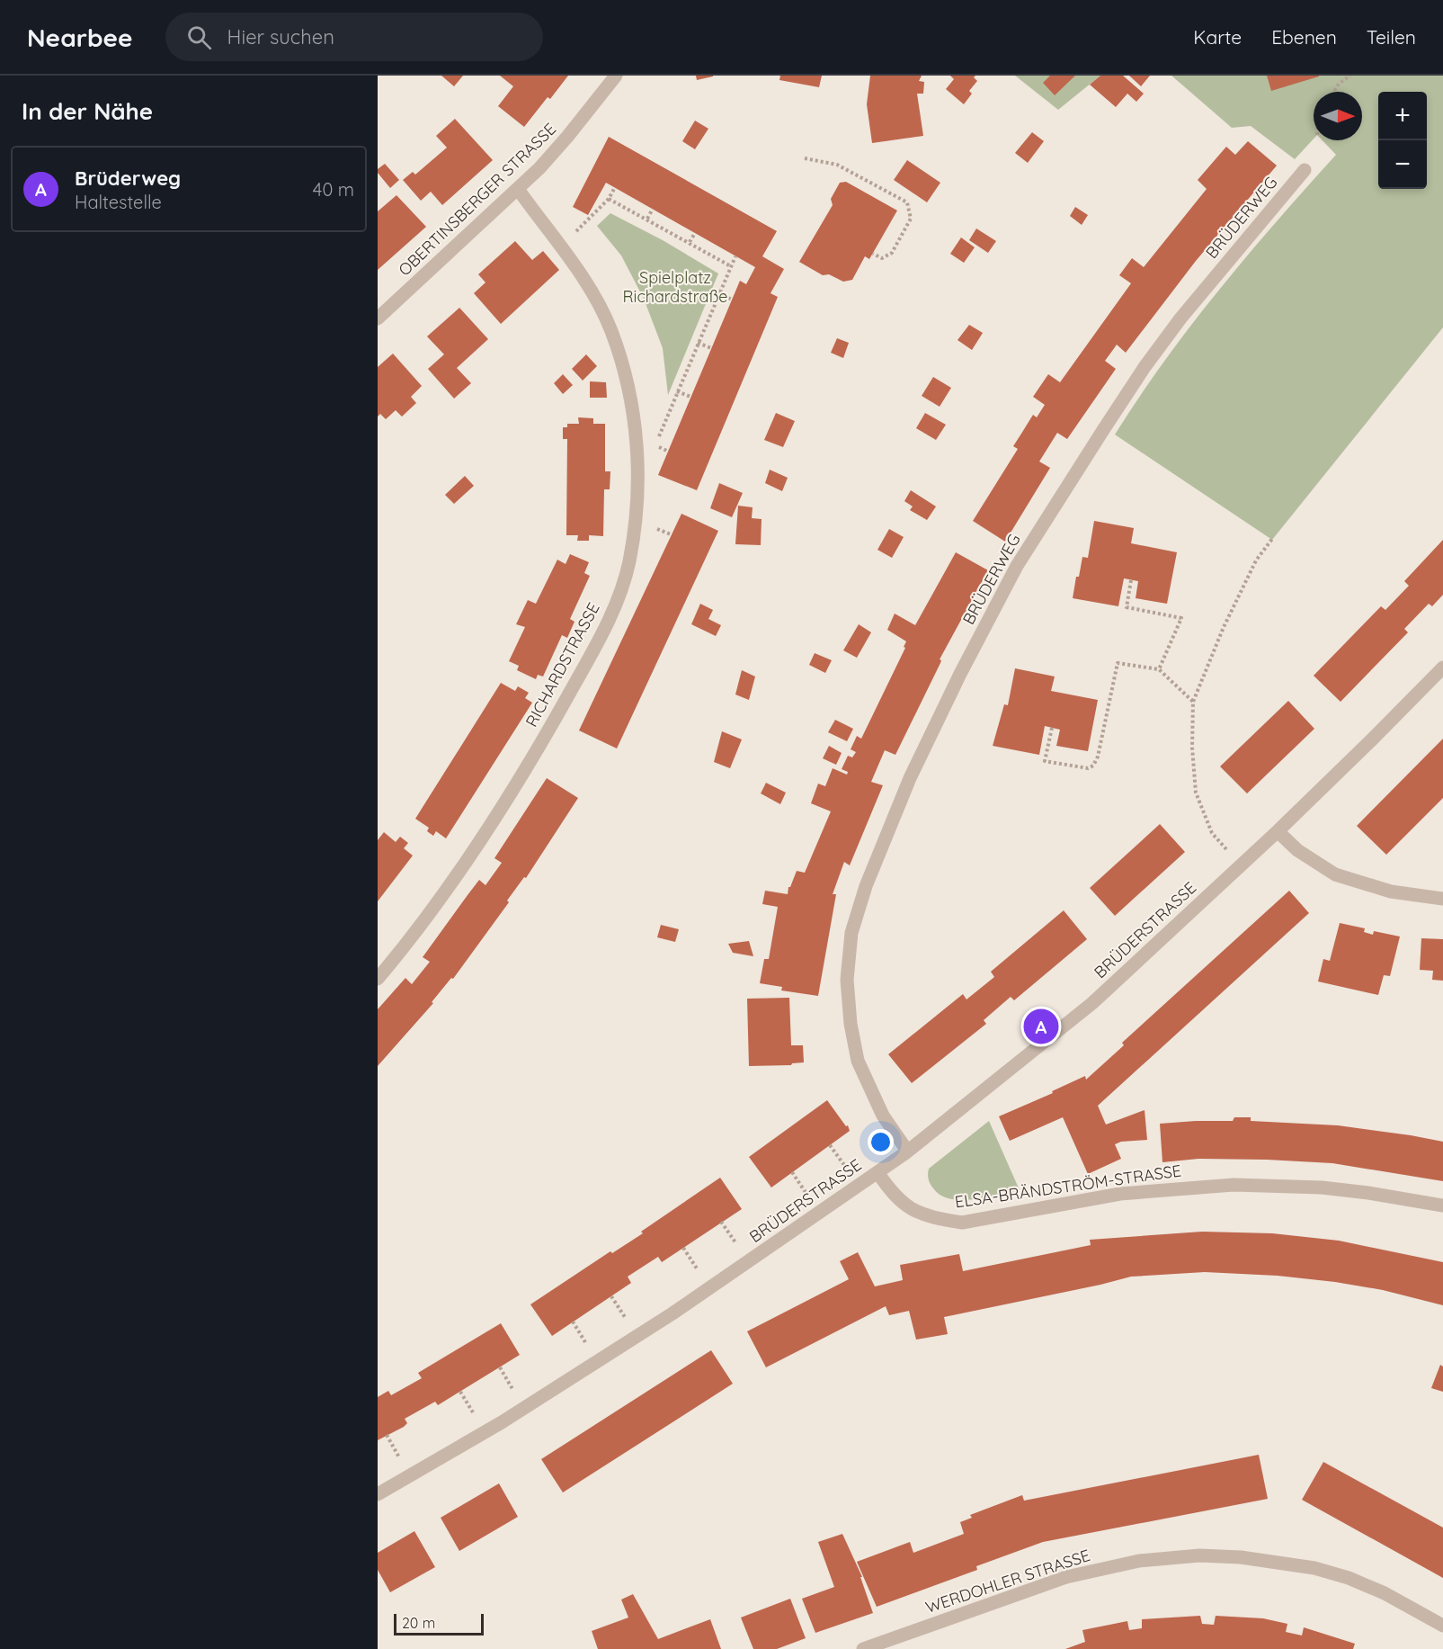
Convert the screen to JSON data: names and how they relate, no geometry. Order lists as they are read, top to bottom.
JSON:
{
  "streets": {
    "street": [
      "OBERTINSBERGER STRASSE",
      "BRÜDERWEG",
      "RICHARDSTRASSE",
      "BRÜDERSTRASSE",
      "ELSA-BRÄNDSTRÖM-STRASSE",
      "WERDOHLER STRASSE"
    ]
  },
  "crossings": [
    ["OBERTINSBERGER STRASSE", "RICHARDSTRASSE"],
    ["BRÜDERWEG", "BRÜDERSTRASSE"],
    ["BRÜDERSTRASSE", "ELSA-BRÄNDSTRÖM-STRASSE"]
  ],
  "parks": ["Spielplatz Richardstraße"],
  "scale_bar": "20 m",
  "north": "right",
  "page": {
    "header": "Nearbee",
    "search": "Hier suchen",
    "nav": ["Karte", "Ebenen", "Teilen"],
    "heading": "In der Nähe",
    "map_buttons": ["+", "−"],
    "list": [
      {
        "mark": "A",
        "name": "Brüderweg",
        "note": "Haltestelle",
        "value": "40 m"
      }
    ],
    "pins": "A",
    "scale": "20 m"
  }
}
